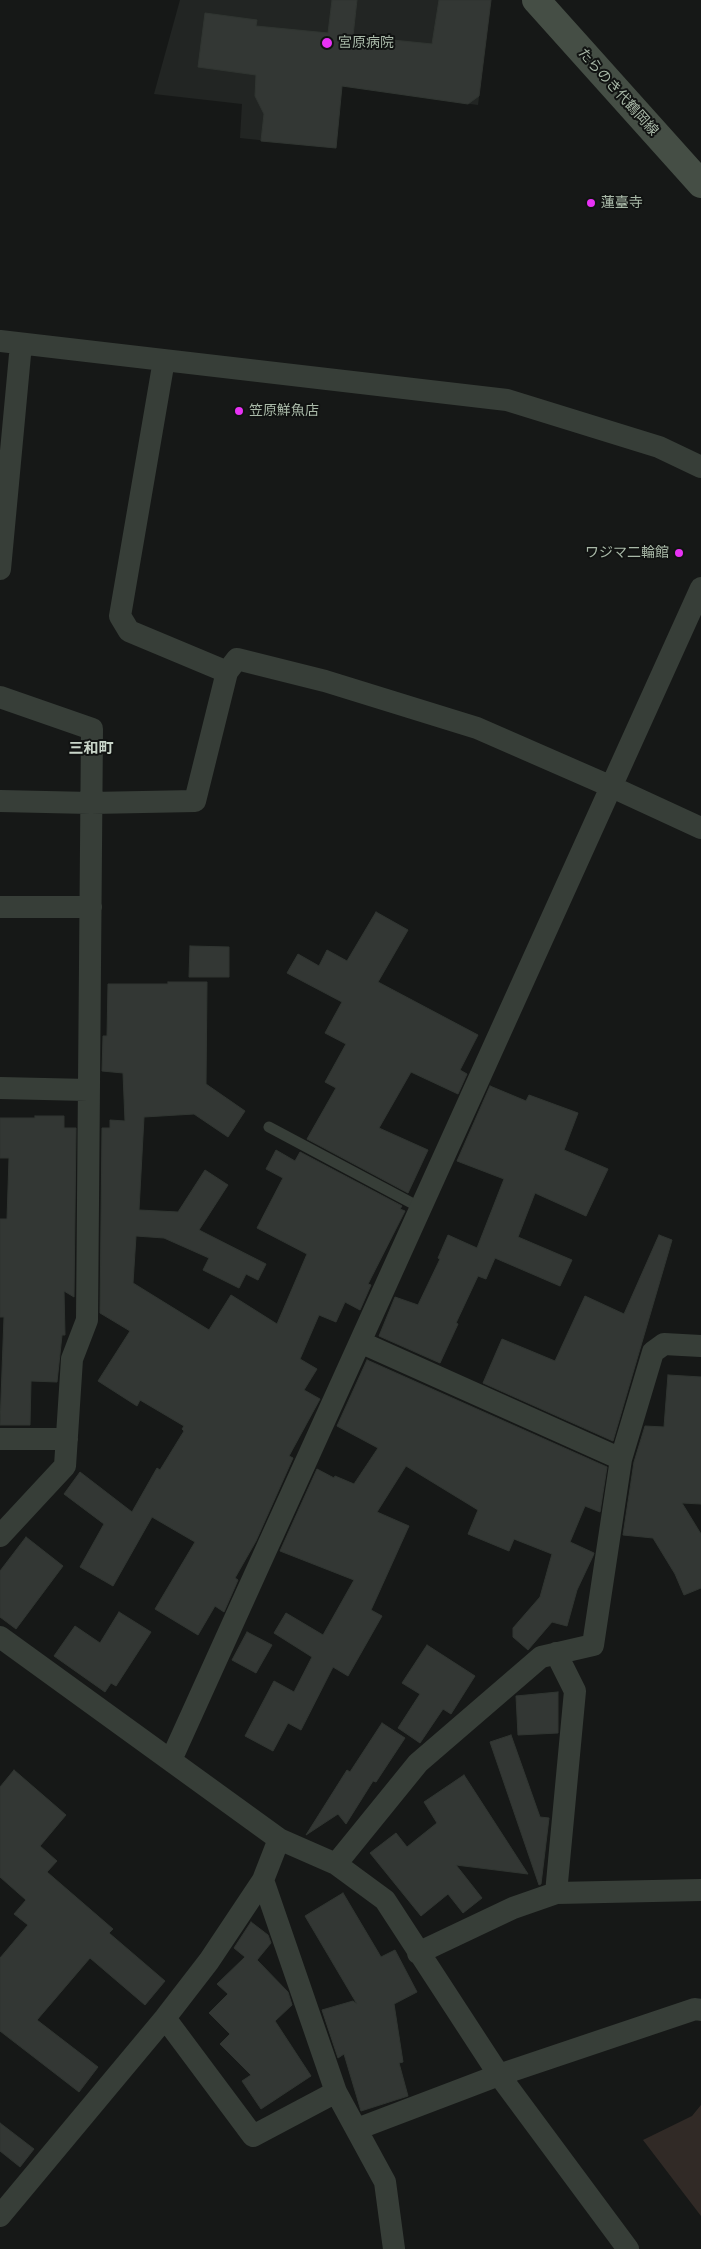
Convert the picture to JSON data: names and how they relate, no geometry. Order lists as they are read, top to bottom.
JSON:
{
  "streets": {
    "main road": ["たらのき代鶴岡線"]
  },
  "districts": ["三和町"],
  "places": [
    "宮原病院",
    "蓮臺寺",
    "笠原鮮魚店",
    "ワジマ二輪館"
  ]
}
